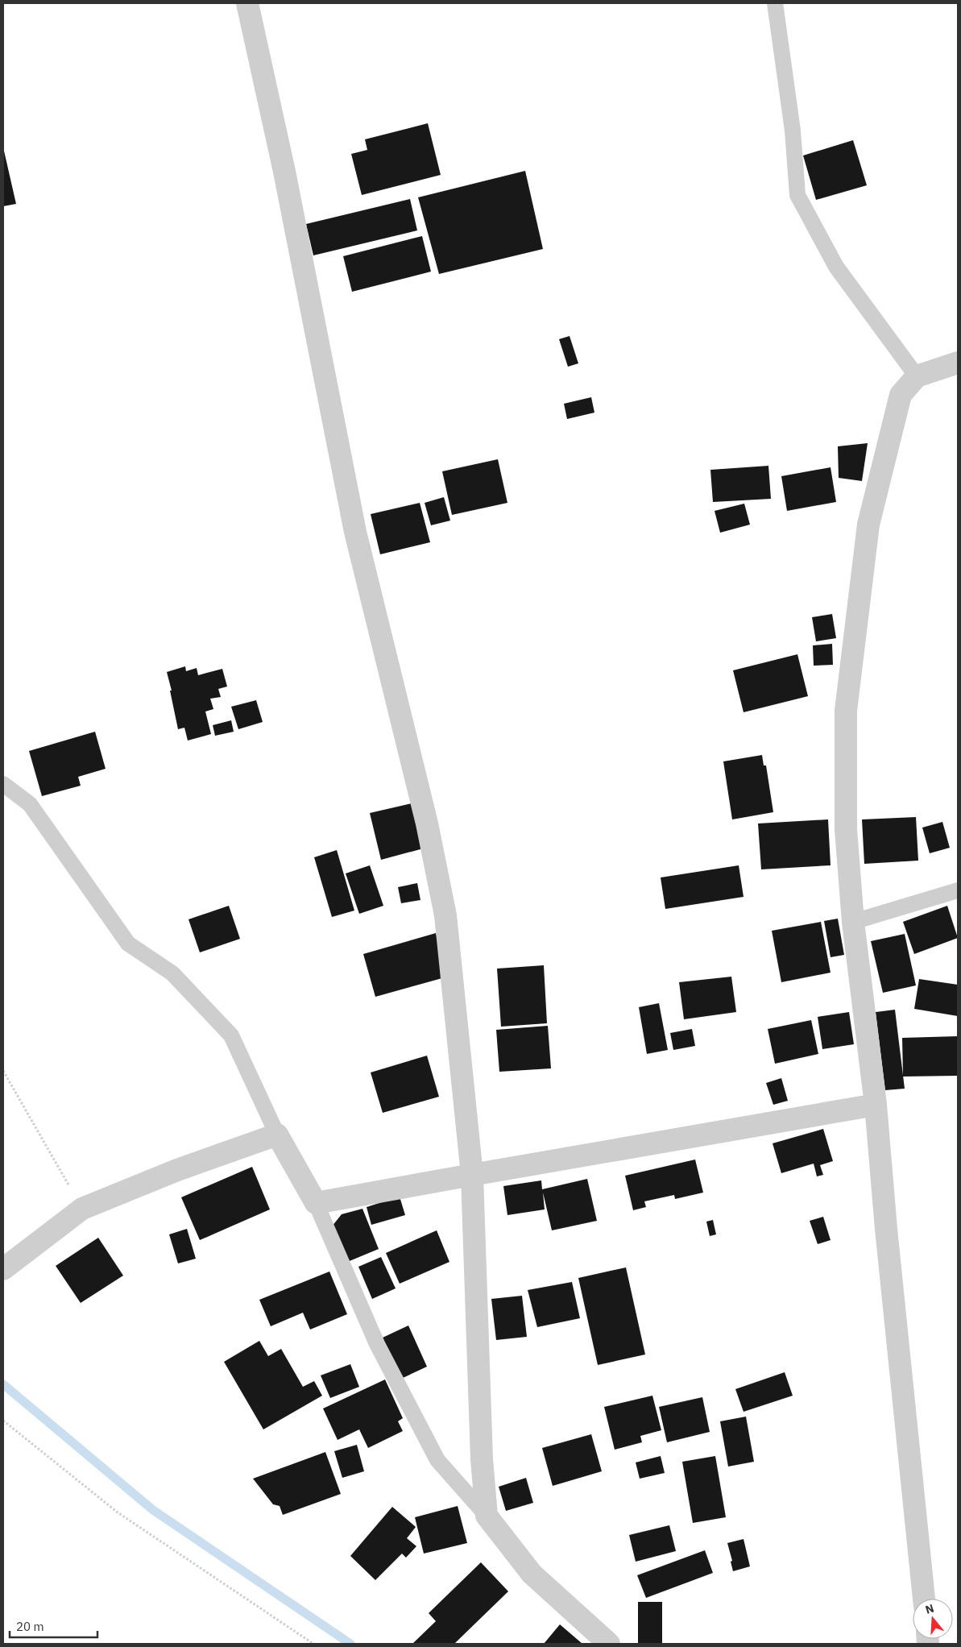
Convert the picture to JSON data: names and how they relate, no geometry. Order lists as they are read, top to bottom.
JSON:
{
  "scale_bar": "20 m",
  "north": "top"
}
